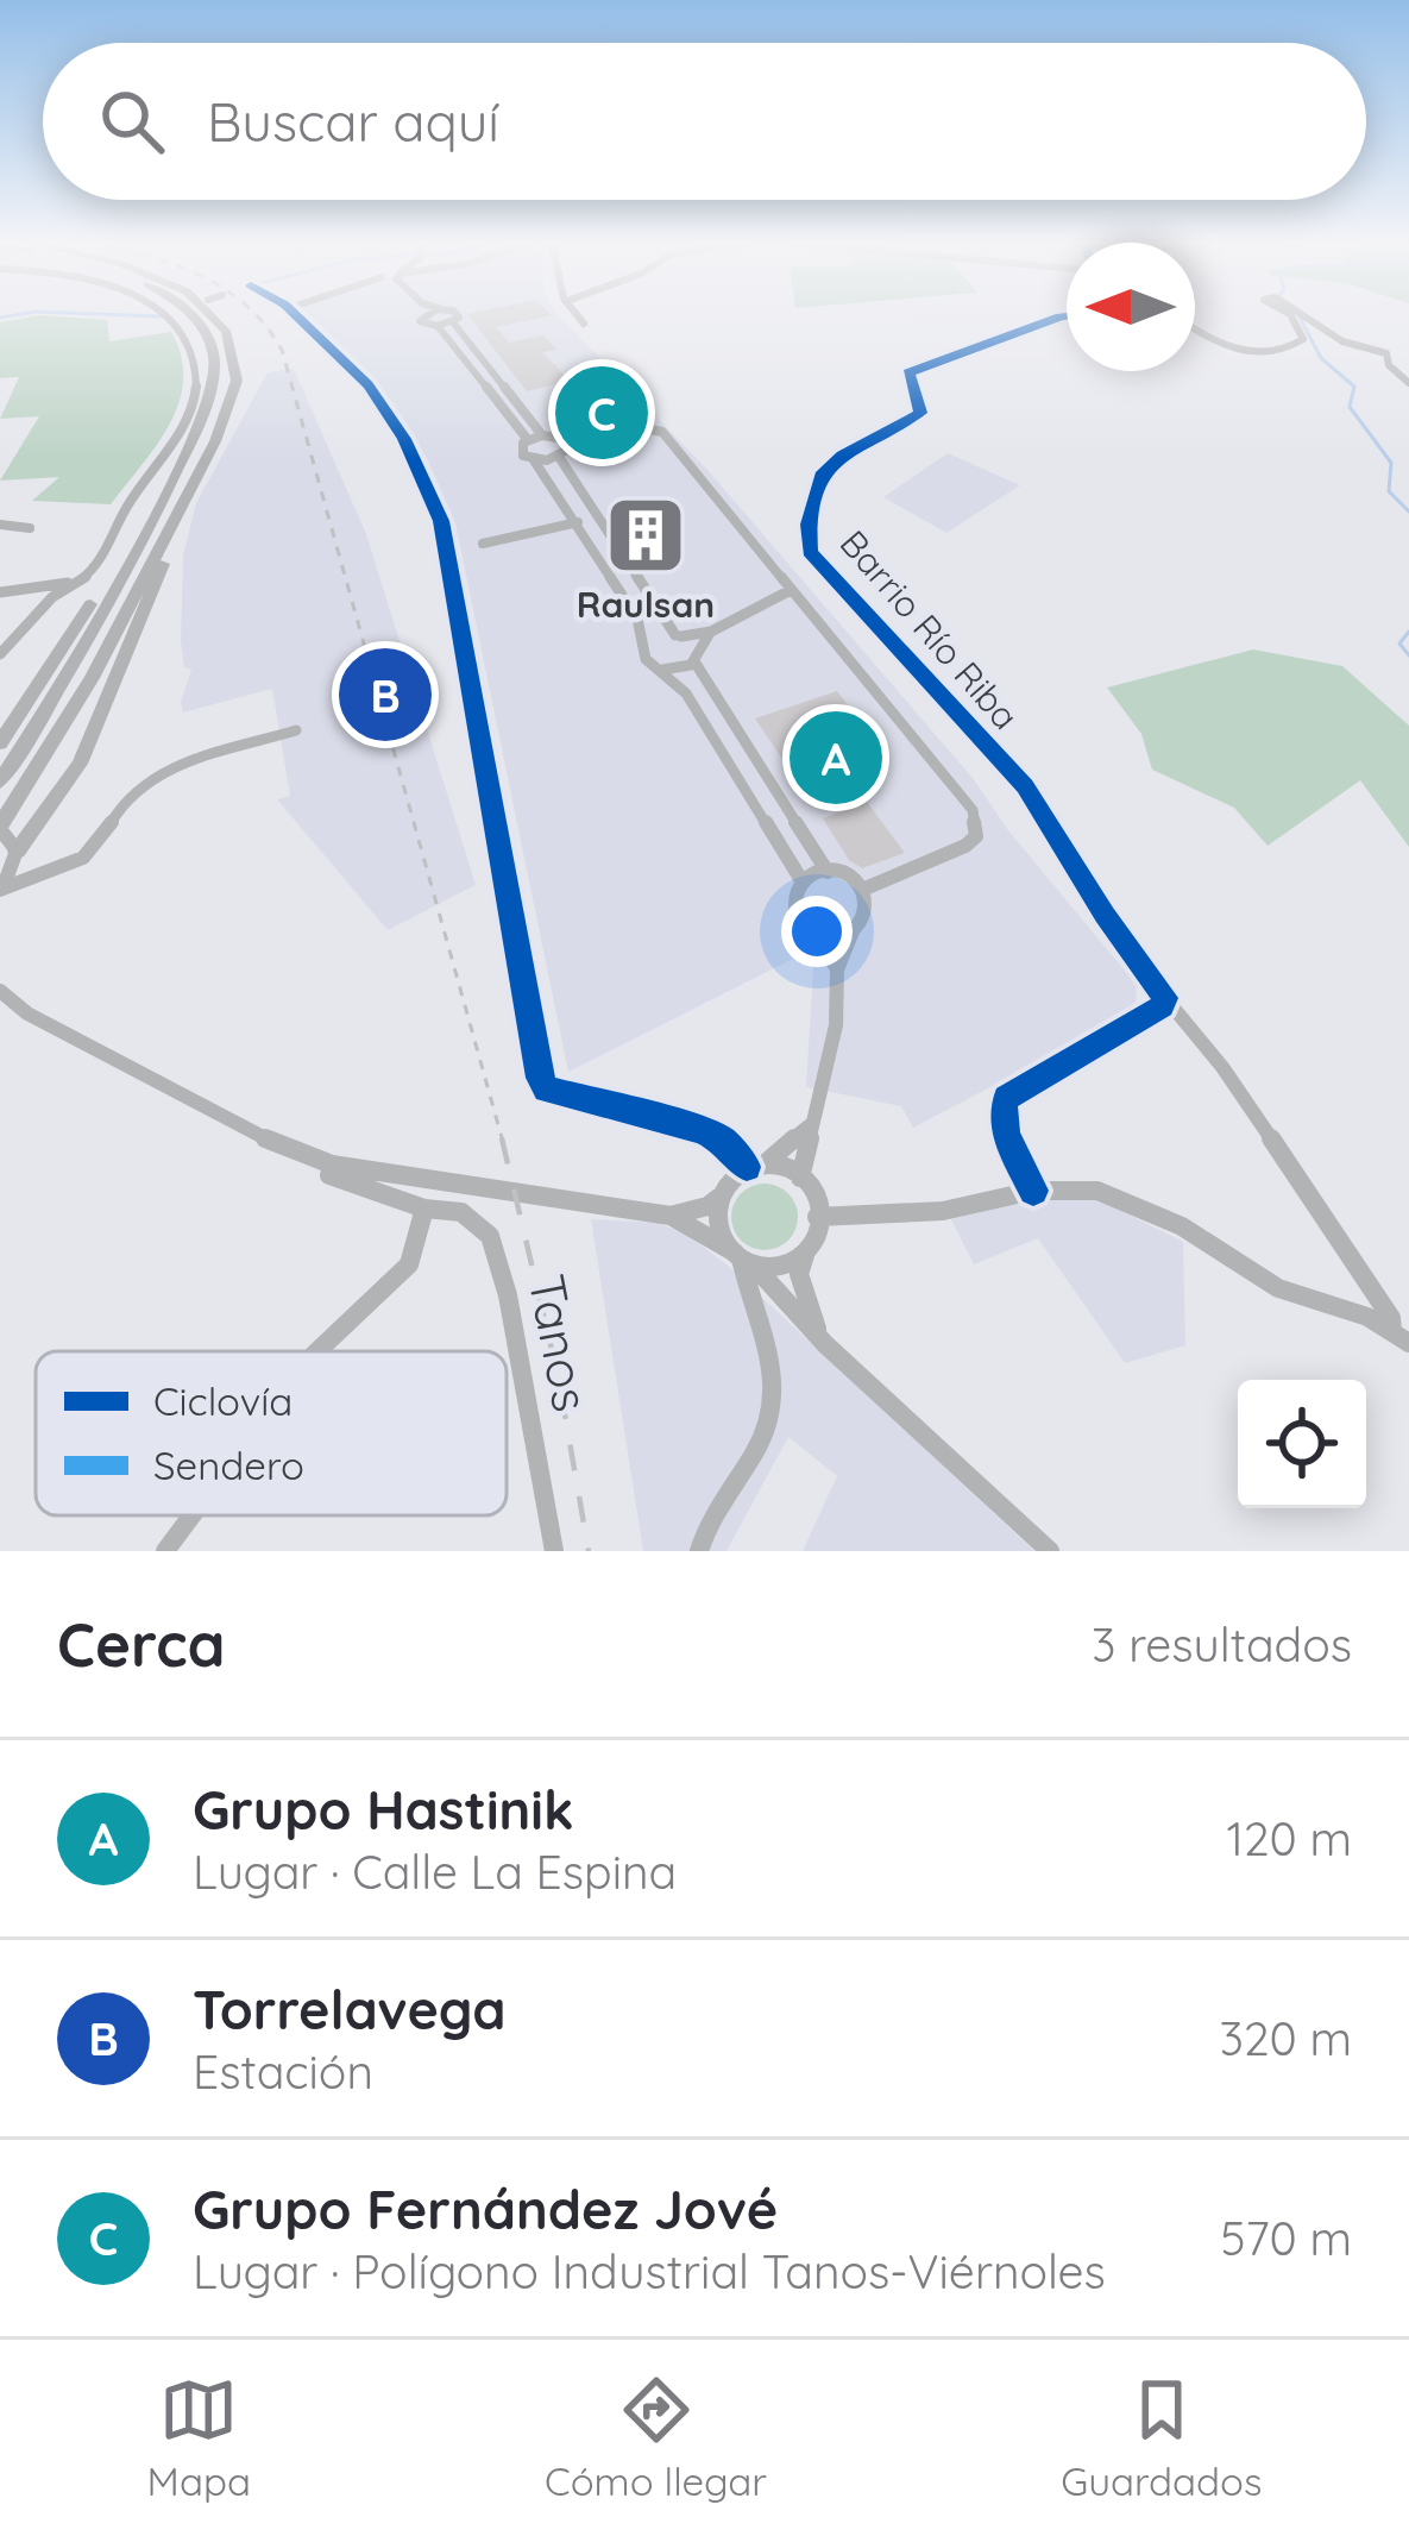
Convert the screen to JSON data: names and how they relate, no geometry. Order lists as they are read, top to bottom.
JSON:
{
  "streets": {
    "street": ["Barrio Río Riba", "Tanos"]
  },
  "places": {
    "building": ["Raulsan"]
  },
  "legend": ["Ciclovía", "Sendero"],
  "north": "left",
  "page": {
    "search": "Buscar aquí",
    "pins": ["C", "B", "A"],
    "heading": ["Cerca", "3 resultados"],
    "list": [
      {
        "mark": "A",
        "name": "Grupo Hastinik",
        "note": "Lugar · Calle La Espina",
        "value": "120 m"
      },
      {
        "mark": "B",
        "name": "Torrelavega",
        "note": "Estación",
        "value": "320 m"
      },
      {
        "mark": "C",
        "name": "Grupo Fernández Jové",
        "note": "Lugar · Polígono Industrial Tanos-Viérnoles",
        "value": "570 m"
      }
    ],
    "nav": ["Mapa", "Cómo llegar", "Guardados"]
  }
}
